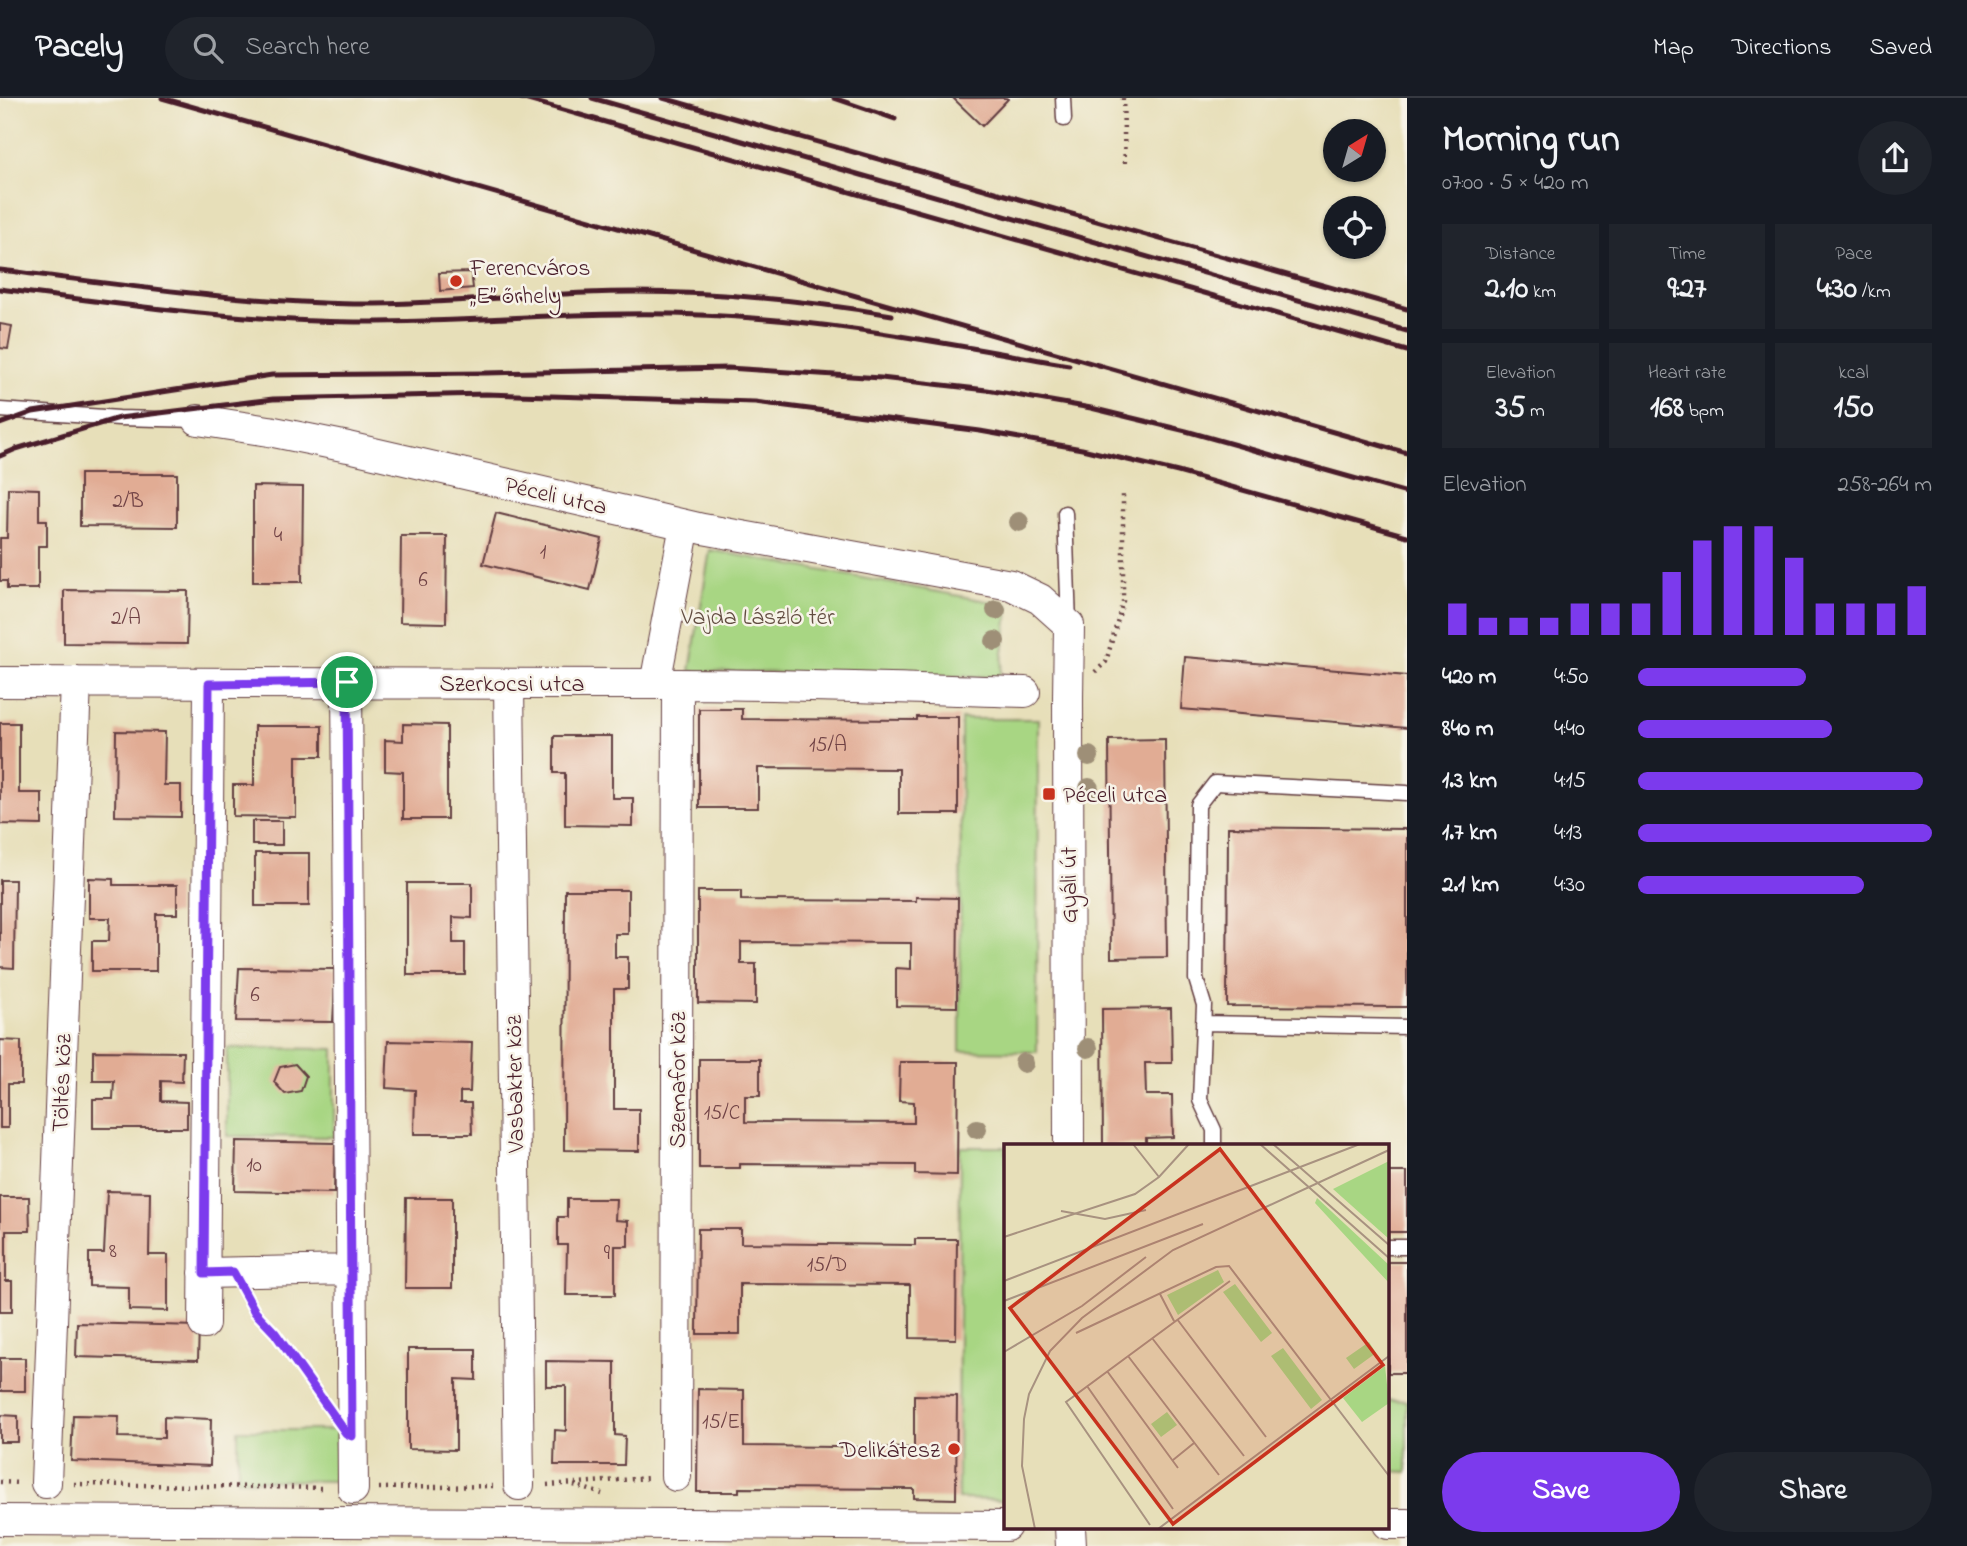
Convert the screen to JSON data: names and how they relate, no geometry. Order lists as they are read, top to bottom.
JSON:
{
  "streets": {
    "street": [
      "Péceli utca",
      "Szerkocsi utca",
      "Gyáli út",
      "Szemafor köz",
      "Töltés köz",
      "Vasbakter köz"
    ]
  },
  "crossings": [
    ["Péceli utca", "Gyáli út"],
    ["Péceli utca", "Szemafor köz"],
    ["Szerkocsi utca", "Szemafor köz"],
    ["Szerkocsi utca", "Töltés köz"],
    ["Szerkocsi utca", "Vasbakter köz"]
  ],
  "parks": ["Vajda László tér"],
  "places": {
    "other": ["Ferencváros „E” őrhely", "Delikátesz"],
    "transit": ["Péceli utca"]
  },
  "house_numbers": [
    "2/B",
    "4",
    "1",
    "6",
    "2/A",
    "15/A",
    "6",
    "15/C",
    "10",
    "8",
    "9",
    "15/D",
    "15/E"
  ],
  "north": "top right",
  "page": {
    "header": "Pacely",
    "search": "Search here",
    "nav": ["Map", "Directions", "Saved"],
    "heading": ["Morning run", "07:00 · 5 × 420 m"],
    "stats": [
      ["Distance", "2.10 km"],
      ["Time", "9:27"],
      ["Pace", "4:30 /km"],
      ["Elevation", "35 m"],
      ["Heart rate", "168 bpm"],
      ["kcal", "150"]
    ],
    "chart": ["Elevation", "258–264 m"],
    "list": [
      {
        "name": "420 m",
        "note": "4:50"
      },
      {
        "name": "840 m",
        "note": "4:40"
      },
      {
        "name": "1.3 km",
        "note": "4:15"
      },
      {
        "name": "1.7 km",
        "note": "4:13"
      },
      {
        "name": "2.1 km",
        "note": "4:30"
      }
    ],
    "buttons": ["Save", "Share"]
  }
}
